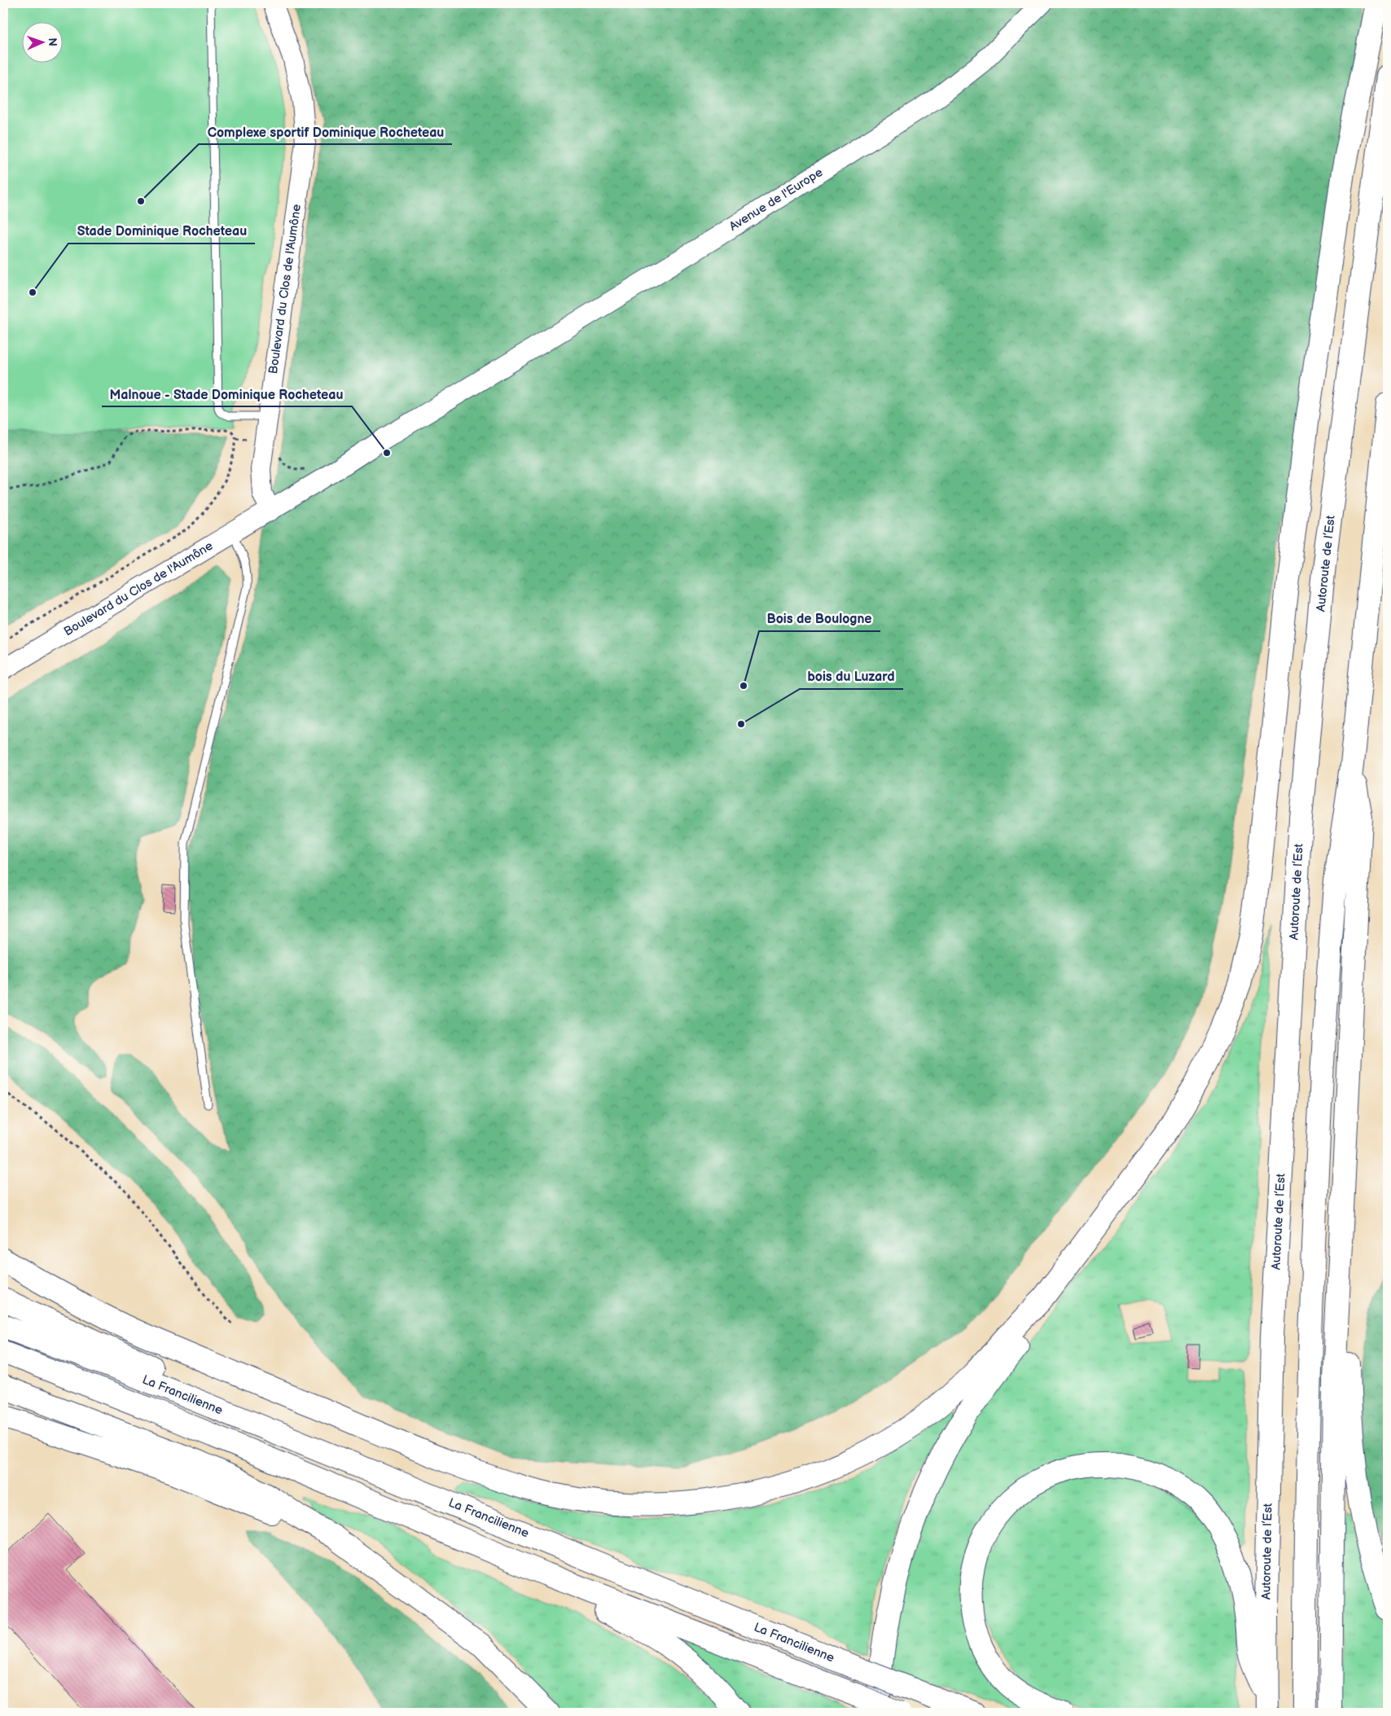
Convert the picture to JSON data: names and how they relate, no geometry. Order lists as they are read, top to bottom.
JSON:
{
  "streets": {
    "highway": ["Autoroute de l’Est", "La Francilienne"],
    "main road": ["Avenue de l'Europe", "Boulevard du Clos de l'Aumône"]
  },
  "crossings": [
    ["Avenue de l'Europe", "Boulevard du Clos de l'Aumône"]
  ],
  "places": [
    "Complexe sportif Dominique Rocheteau",
    "Stade Dominique Rocheteau",
    "Malnoue - Stade Dominique Rocheteau",
    "Bois de Boulogne",
    "bois du Luzard"
  ],
  "north": "right"
}
